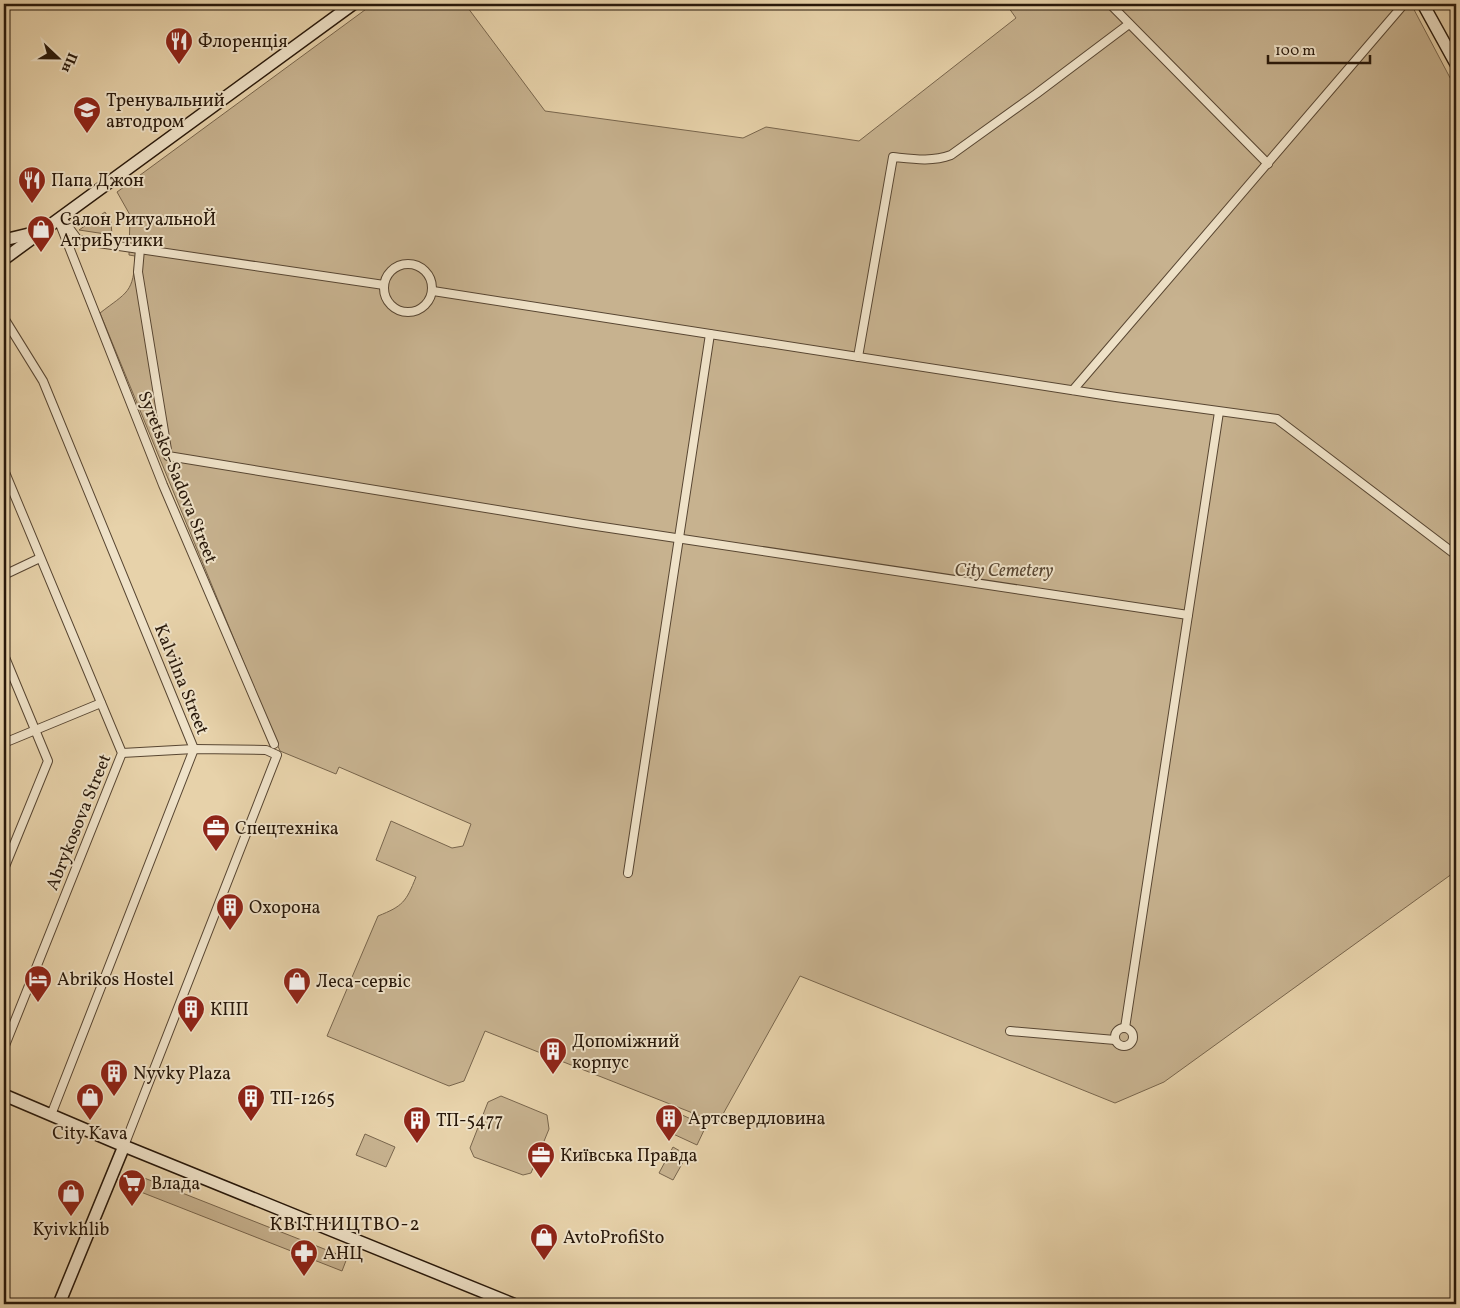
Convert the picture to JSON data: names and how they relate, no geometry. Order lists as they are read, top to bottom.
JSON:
{
  "streets": {
    "street": ["Syretsko-Sadova Street", "Kalvilna Street", "Abrykosova Street"]
  },
  "districts": ["КВІТНИЦТВО-2"],
  "parks": ["City Cemetery"],
  "places": {
    "restaurant": ["Флоренція", "Папа Джон"],
    "school or university": ["Тренувальний автодром"],
    "shop": [
      "Салон РитуальноЙ АтриБутики",
      "Леса-сервіс",
      "City Kava",
      "Kyivkhlib",
      "AvtoProfiSto"
    ],
    "office": ["Спецтехніка", "Київська Правда"],
    "building": [
      "Охорона",
      "КПП",
      "Допоміжний корпус",
      "Nyvky Plaza",
      "ТП-1265",
      "Артсвердловина",
      "ТП-5477"
    ],
    "hotel": ["Abrikos Hostel"],
    "supermarket": ["Влада"],
    "pharmacy": ["АНЦ"]
  },
  "scale_bar": "100 m",
  "north": "right"
}
